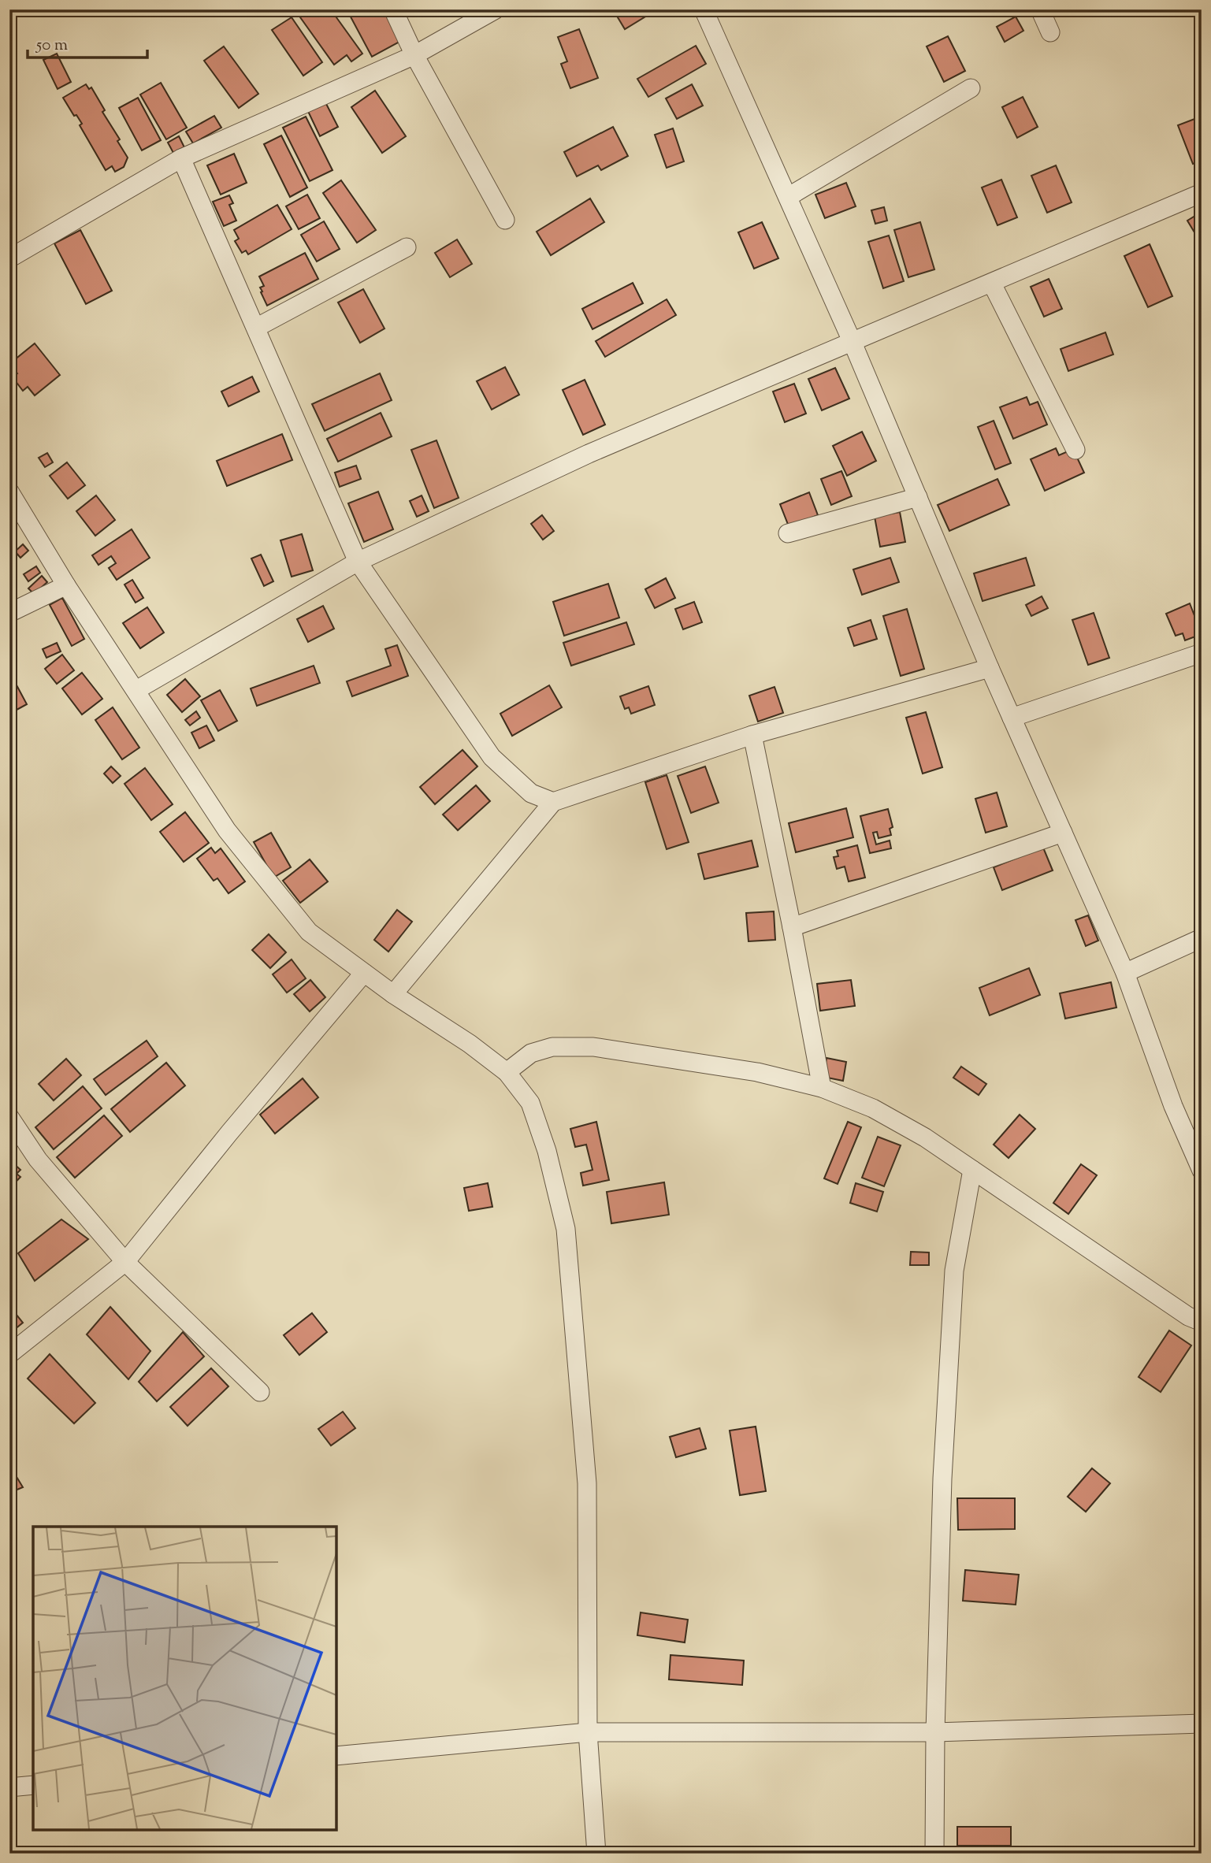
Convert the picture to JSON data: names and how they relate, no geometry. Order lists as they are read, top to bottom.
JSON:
{
  "scale_bar": "50 m"
}
